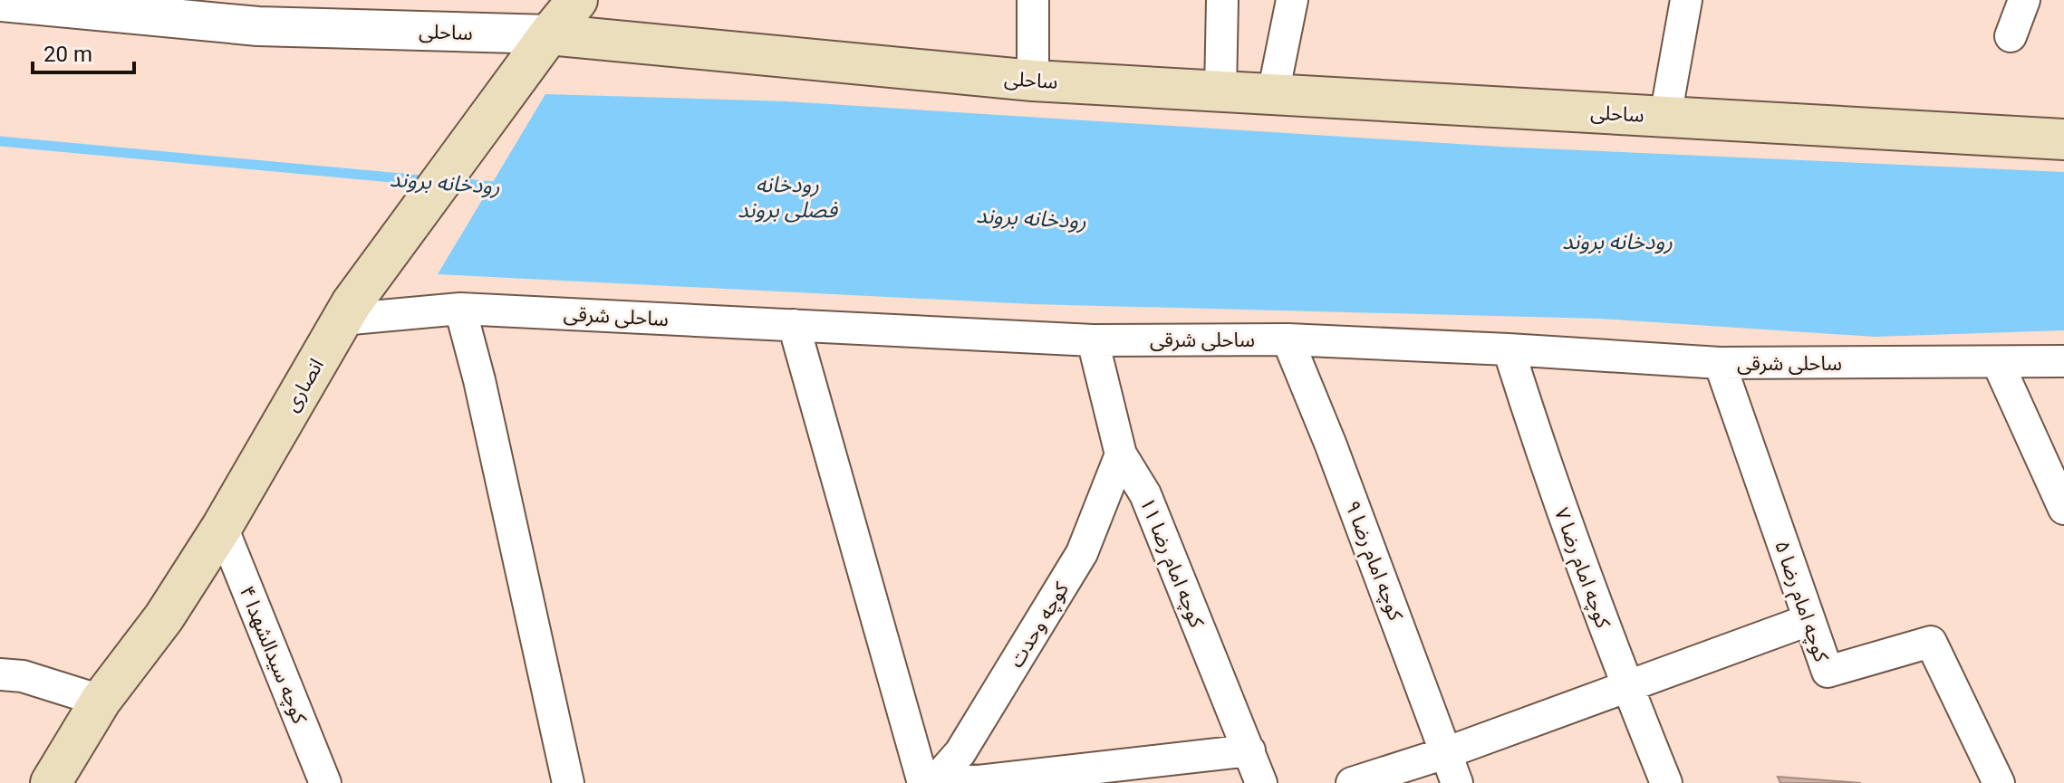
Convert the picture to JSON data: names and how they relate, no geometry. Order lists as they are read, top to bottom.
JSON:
{
  "streets": {
    "main road": ["ساحلی", "انصاری"],
    "street": [
      "ساحلی شرقی",
      "کوچه امام رضا ۹",
      "کوچه امام رضا ۱۱",
      "کوچه امام رضا ۷",
      "کوچه امام رضا ۵",
      "کوچه وحدت",
      "کوچه سیدالشهدا ۴"
    ]
  },
  "crossings": [
    ["ساحلی", "انصاری"],
    ["ساحلی شرقی", "انصاری"],
    ["ساحلی شرقی", "کوچه امام رضا ۹"],
    ["ساحلی شرقی", "کوچه امام رضا ۱۱"],
    ["ساحلی شرقی", "کوچه امام رضا ۷"],
    ["ساحلی شرقی", "کوچه امام رضا ۵"],
    ["انصاری", "کوچه سیدالشهدا ۴"],
    ["کوچه امام رضا ۱۱", "کوچه وحدت"]
  ],
  "water": ["رودخانه بروند", "رودخانه فصلی بروند"],
  "scale_bar": "20 m"
}
